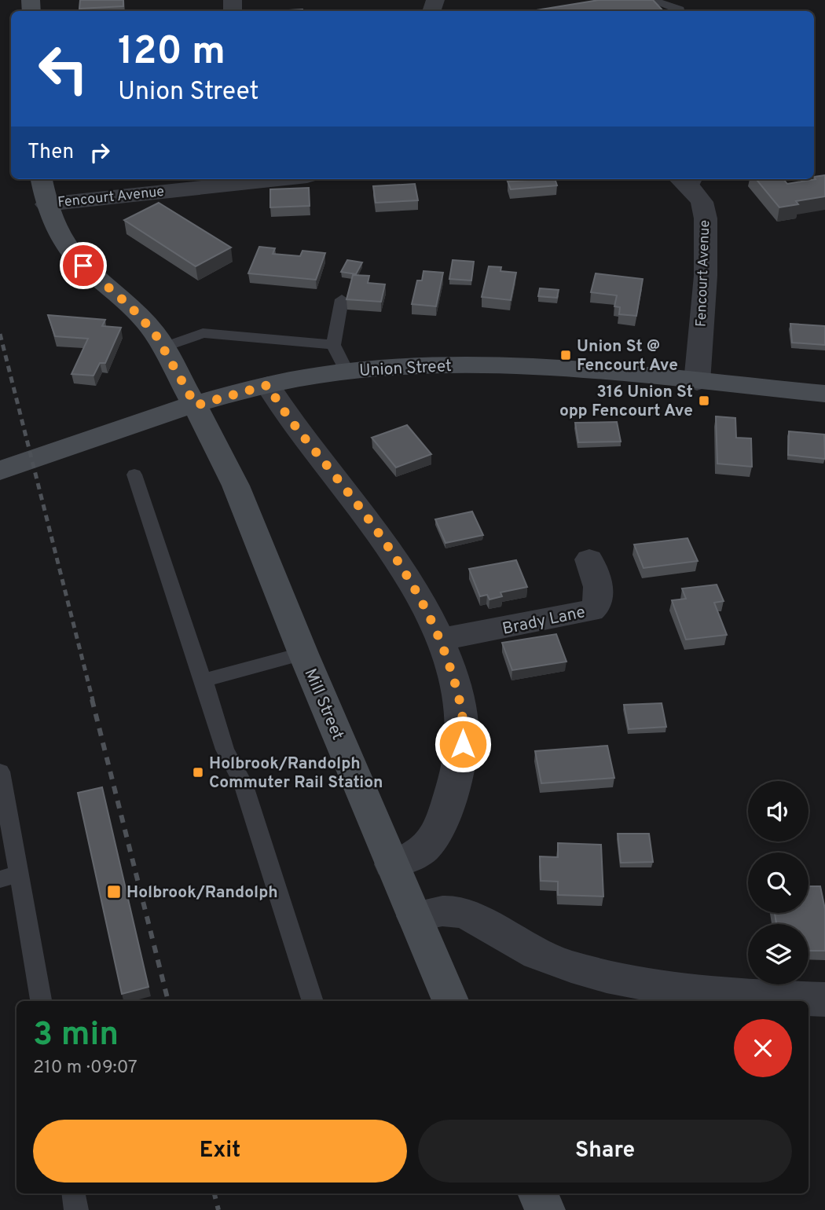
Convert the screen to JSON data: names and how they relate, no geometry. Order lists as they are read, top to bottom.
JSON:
{
  "streets": {
    "main road": ["Union Street", "Mill Street"],
    "street": ["Fencourt Avenue", "Brady Lane"]
  },
  "crossings": [
    ["Fencourt Avenue", "Union Street"],
    ["Fencourt Avenue", "Mill Street"],
    ["Union Street", "Mill Street"]
  ],
  "places": {
    "transit": [
      "Union St @ Fencourt Ave",
      "316 Union St opp Fencourt Ave",
      "Holbrook/Randolph Commuter Rail Station",
      "Holbrook/Randolph"
    ]
  },
  "page": {
    "turn": ["120 m", "Union Street"],
    "then": "Then",
    "heading": ["3 min", "210 m · 09:07"],
    "buttons": ["Exit", "Share"]
  }
}
